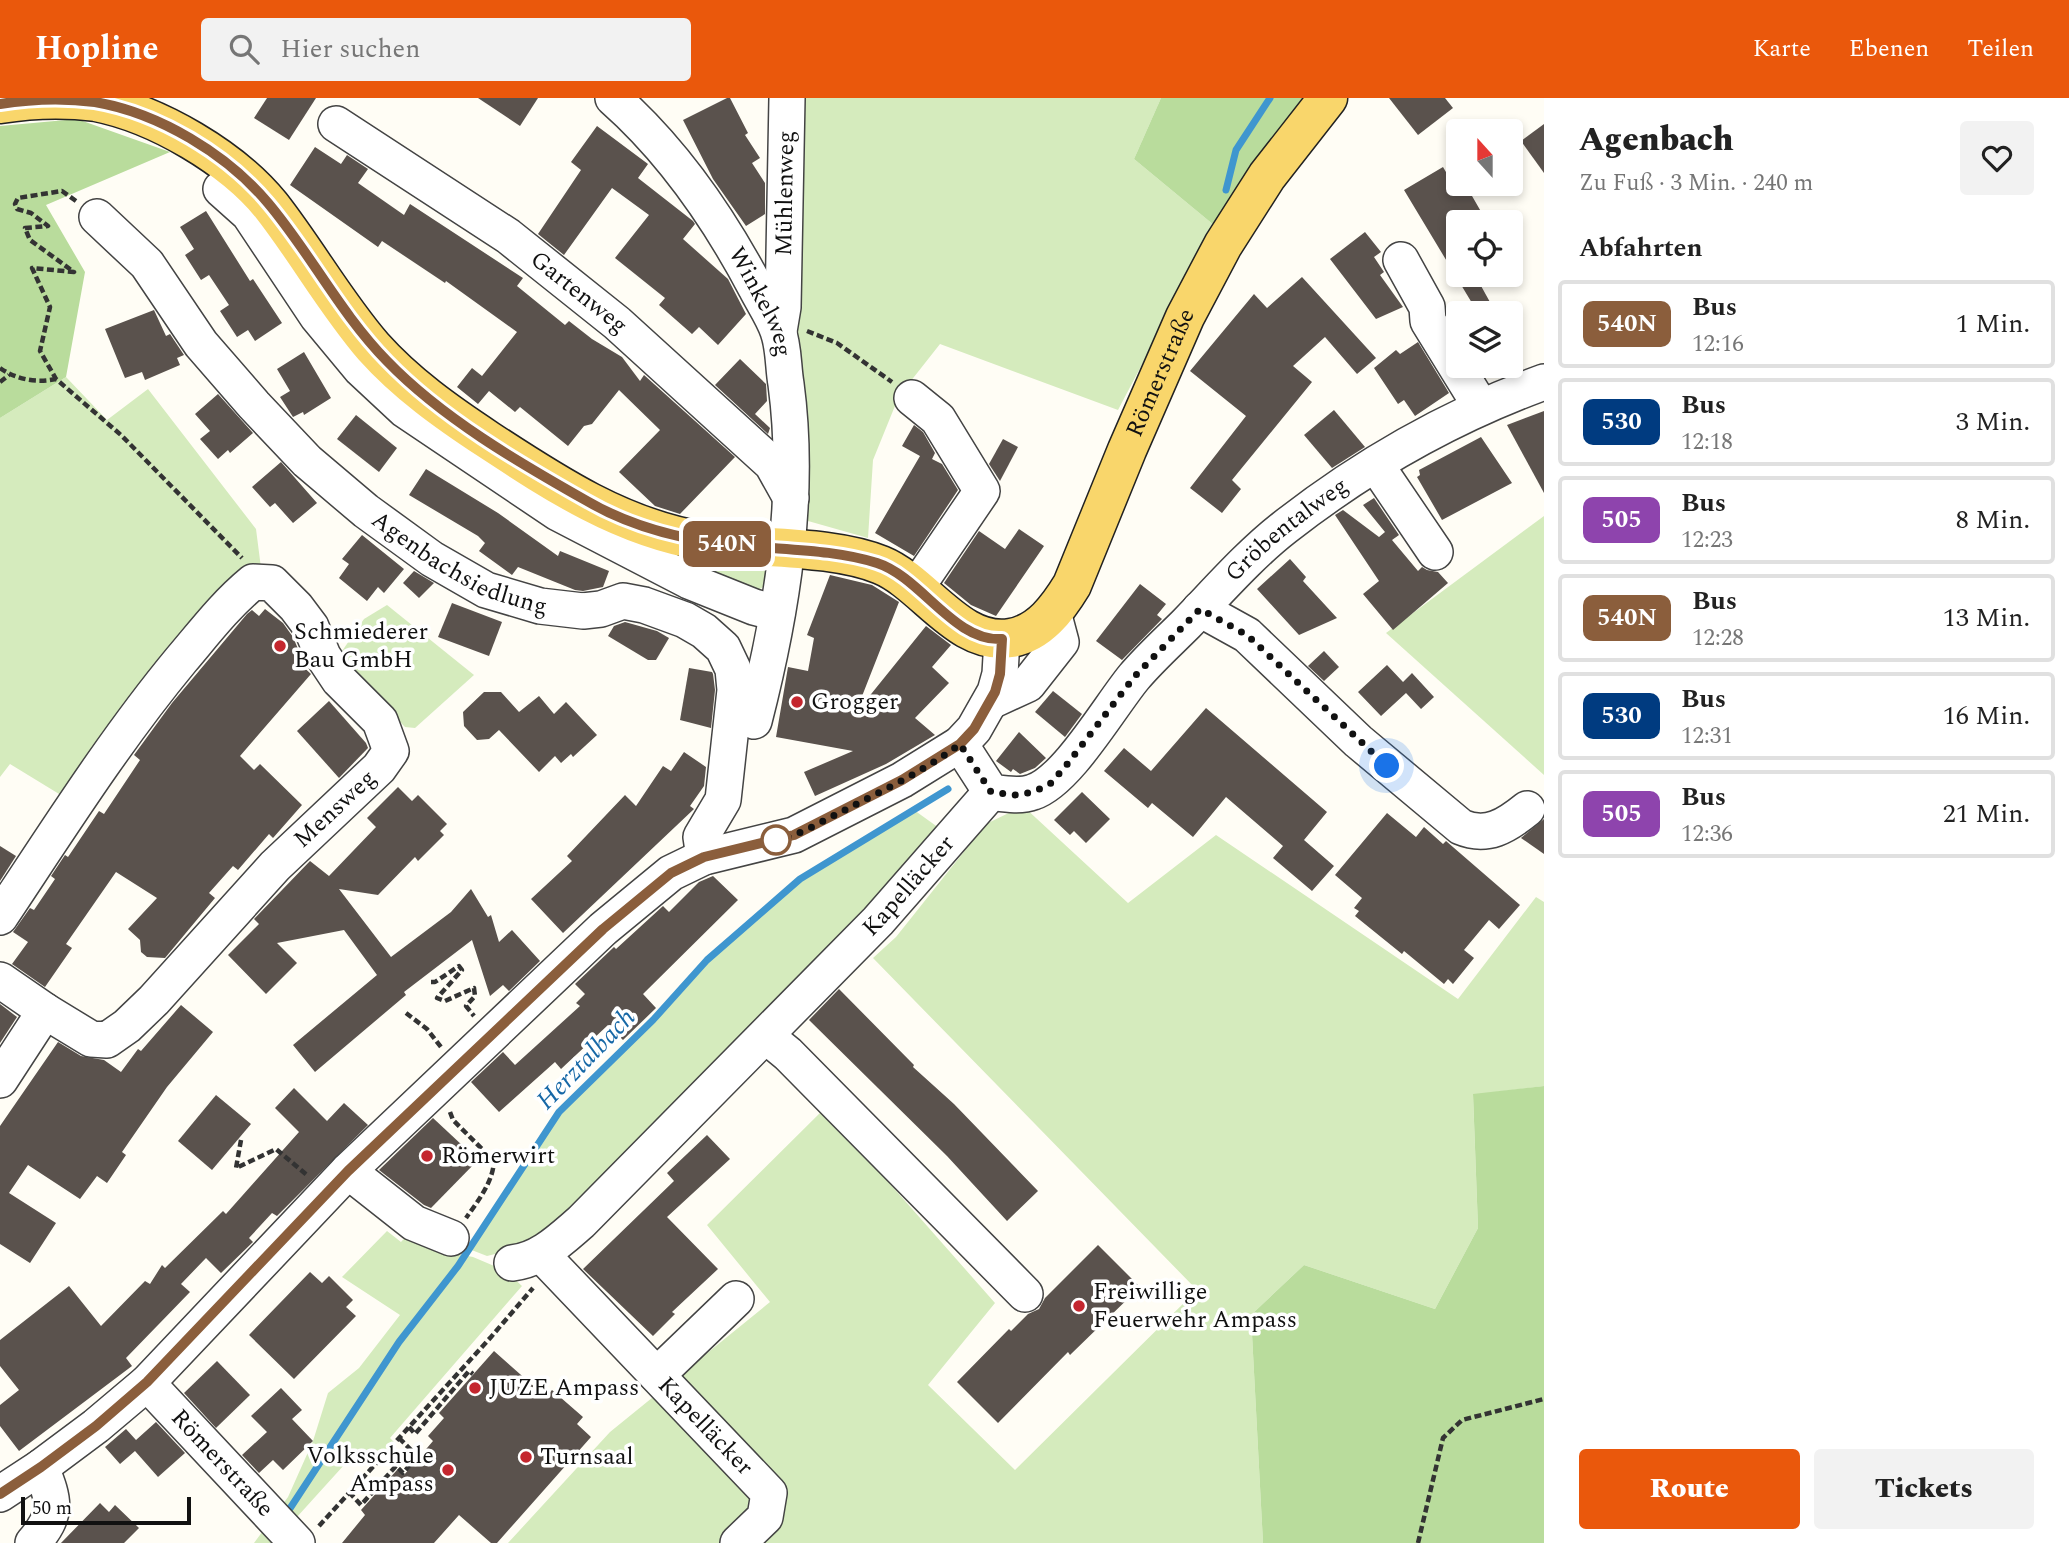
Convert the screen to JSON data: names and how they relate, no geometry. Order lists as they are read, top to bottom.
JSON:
{
  "streets": {
    "main road": ["Römerstraße"],
    "street": [
      "Mühlenweg",
      "Gartenweg",
      "Winkelweg",
      "Gröbentalweg",
      "Agenbachsiedlung",
      "Mensweg",
      "Kapelläcker"
    ]
  },
  "crossings": [
    ["Mühlenweg", "Winkelweg"],
    ["Gartenweg", "Winkelweg"],
    ["Gröbentalweg", "Kapelläcker"]
  ],
  "water": ["Herztalbach"],
  "places": [
    "Schmiederer Bau GmbH",
    "Grogger",
    "Römerwirt",
    "Freiwillige Feuerwehr Ampass",
    "JUZE Ampass",
    "Turnsaal",
    "Volksschule Ampass"
  ],
  "lines": ["bus line 540N"],
  "scale_bar": "50 m",
  "north": "top",
  "page": {
    "header": "Hopline",
    "search": "Hier suchen",
    "nav": ["Karte", "Ebenen", "Teilen"],
    "on_map": "540N",
    "heading": [
      ["Agenbach", "Zu Fuß · 3 Min. · 240 m"],
      "Abfahrten"
    ],
    "list": [
      {
        "mark": "540N",
        "name": "Bus",
        "note": "12:16",
        "value": "1 Min."
      },
      {
        "mark": "530",
        "name": "Bus",
        "note": "12:18",
        "value": "3 Min."
      },
      {
        "mark": "505",
        "name": "Bus",
        "note": "12:23",
        "value": "8 Min."
      },
      {
        "mark": "540N",
        "name": "Bus",
        "note": "12:28",
        "value": "13 Min."
      },
      {
        "mark": "530",
        "name": "Bus",
        "note": "12:31",
        "value": "16 Min."
      },
      {
        "mark": "505",
        "name": "Bus",
        "note": "12:36",
        "value": "21 Min."
      }
    ],
    "buttons": ["Route", "Tickets"],
    "scale": "50 m"
  }
}
